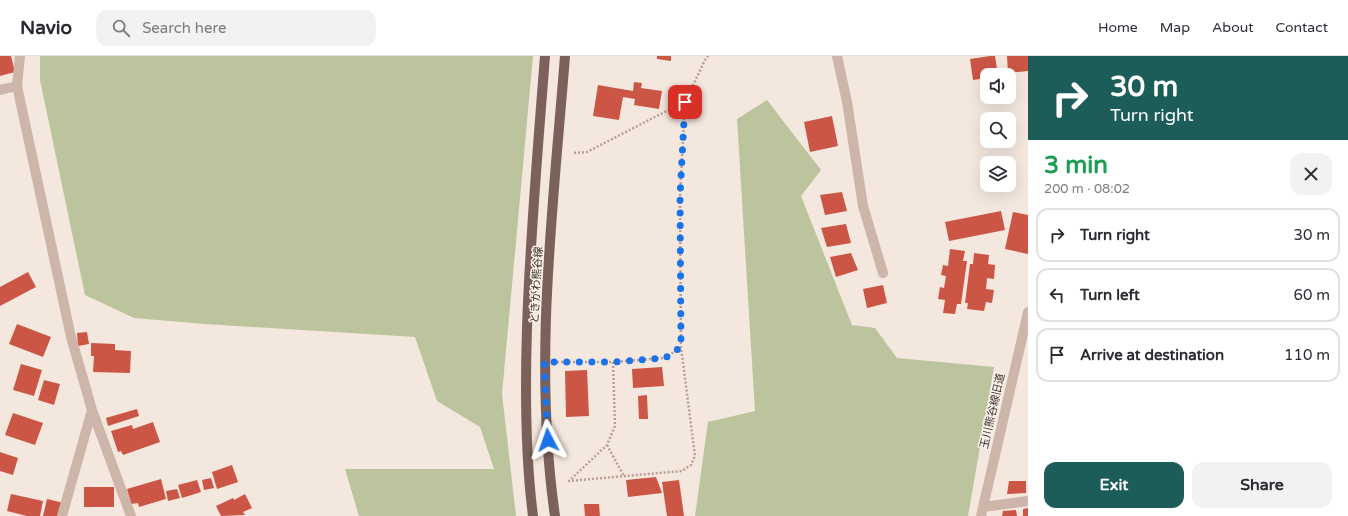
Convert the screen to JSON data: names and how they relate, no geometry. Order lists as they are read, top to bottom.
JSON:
{
  "streets": {
    "main road": ["ときがわ熊谷線"],
    "street": ["玉川熊谷線旧道"]
  },
  "page": {
    "header": "Navio",
    "search": "Search here",
    "nav": [
      "Home",
      "Map",
      "About",
      "Contact"
    ],
    "turn": ["30 m", "Turn right"],
    "heading": ["3 min", "200 m · 08:02"],
    "list": [
      {
        "name": "Turn right",
        "value": "30 m"
      },
      {
        "name": "Turn left",
        "value": "60 m"
      },
      {
        "name": "Arrive at destination",
        "value": "110 m"
      }
    ],
    "buttons": ["Exit", "Share"]
  }
}
